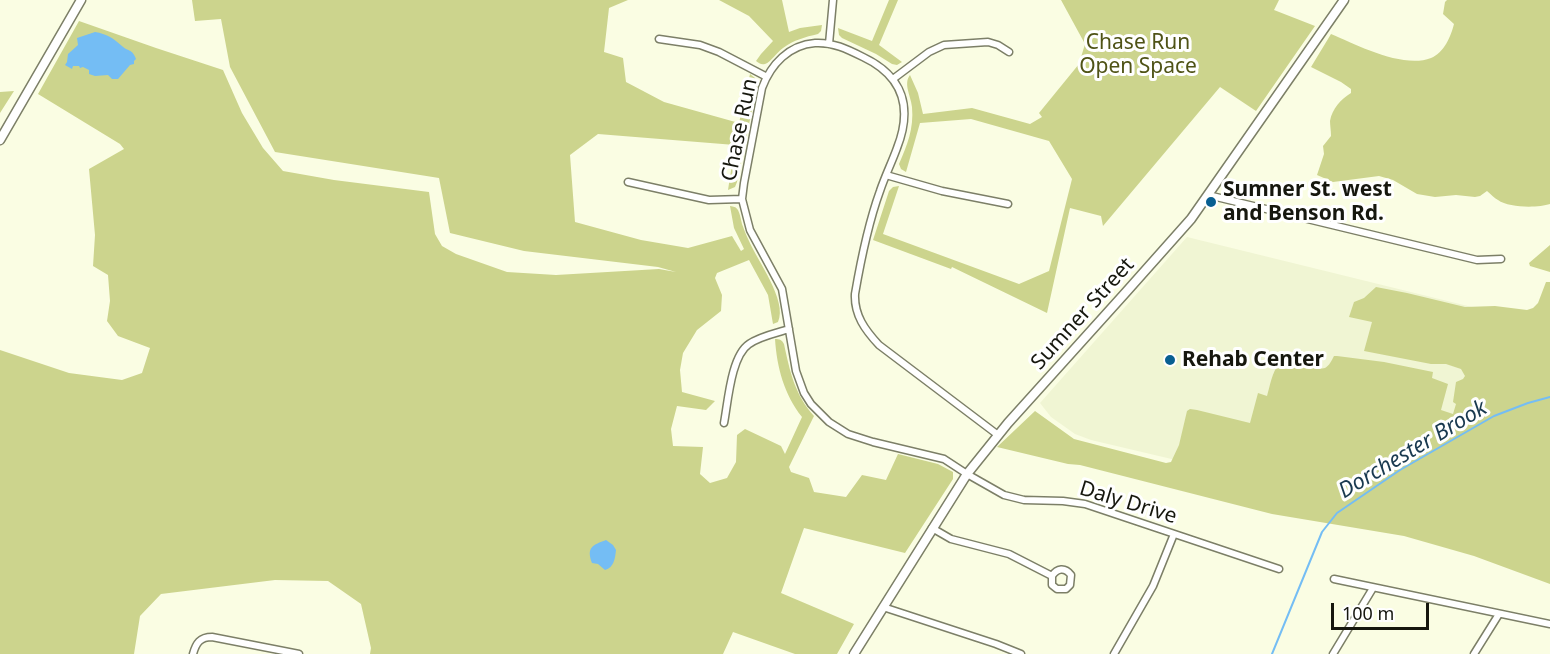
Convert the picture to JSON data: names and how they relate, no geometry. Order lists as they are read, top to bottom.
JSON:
{
  "streets": {
    "main road": ["Sumner Street"],
    "street": ["Chase Run", "Daly Drive"]
  },
  "crossings": [
    ["Chase Run", "Sumner Street"],
    ["Chase Run", "Daly Drive"],
    ["Sumner Street", "Daly Drive"]
  ],
  "water": ["Dorchester Brook"],
  "parks": ["Chase Run Open Space"],
  "places": ["Sumner St. west and Benson Rd.", "Rehab Center"],
  "scale_bar": "100 m"
}
